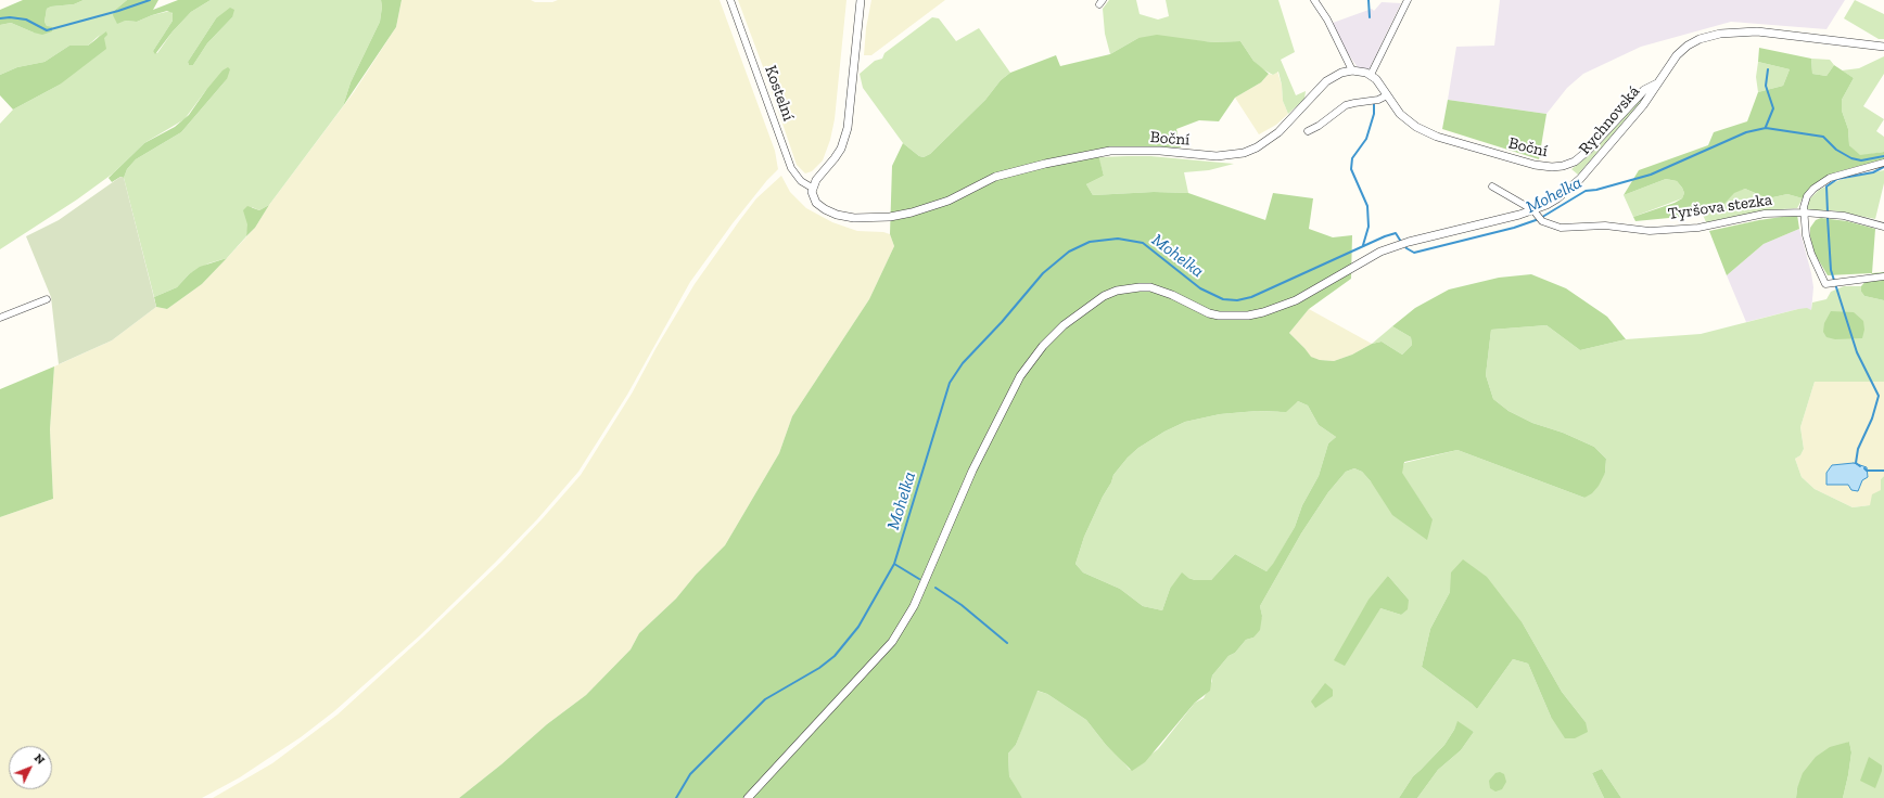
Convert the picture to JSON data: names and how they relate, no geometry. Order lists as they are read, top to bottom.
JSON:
{
  "streets": {
    "street": [
      "Kostelní",
      "Rychnovská",
      "Boční",
      "Tyršova stezka"
    ]
  },
  "crossings": [
    ["Kostelní", "Boční"],
    ["Rychnovská", "Boční"],
    ["Rychnovská", "Tyršova stezka"]
  ],
  "water": ["Mohelka"],
  "north": "top right"
}
